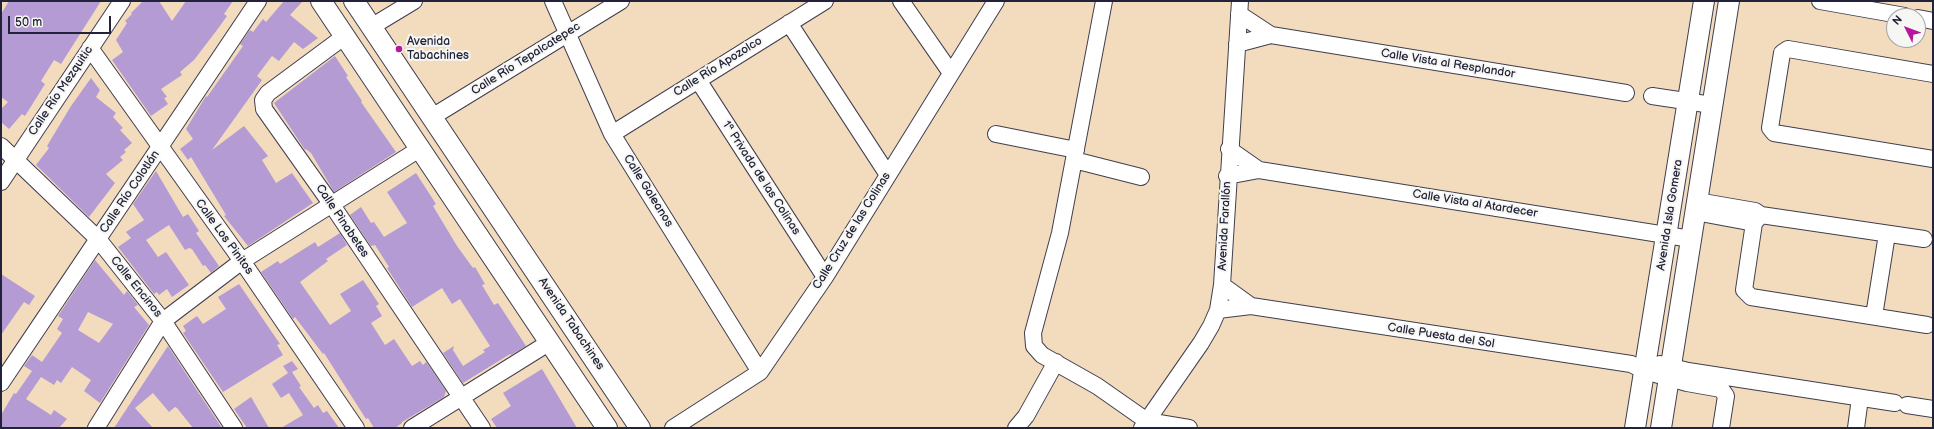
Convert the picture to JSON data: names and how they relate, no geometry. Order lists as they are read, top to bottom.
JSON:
{
  "streets": {
    "street": [
      "Calle Río Tepalcatepec",
      "Calle Vista al Resplandor",
      "Calle Río Apozolco",
      "Calle Río Mezquitic",
      "1ª Privada de las Colinas",
      "Calle Galeanos",
      "Calle Río Colotlán",
      "Calle Vista al Atardecer",
      "Avenida Isla Gomera",
      "Calle Pinabetes",
      "Avenida Farallón",
      "Calle Cruz de las Colinas",
      "Calle Los Pinitos",
      "Calle Encinos",
      "Avenida Tabachines",
      "Calle Puesta del Sol"
    ]
  },
  "crossings": [
    ["Calle Río Tepalcatepec", "Calle Galeanos"],
    ["Calle Río Tepalcatepec", "Avenida Tabachines"],
    ["Calle Vista al Resplandor", "Avenida Farallón"],
    ["Calle Río Apozolco", "1ª Privada de las Colinas"],
    ["Calle Río Apozolco", "Calle Galeanos"],
    ["Calle Río Mezquitic", "Calle Los Pinitos"],
    ["Calle Río Mezquitic", "Calle Encinos"],
    ["1ª Privada de las Colinas", "Calle Cruz de las Colinas"],
    ["Calle Galeanos", "Calle Cruz de las Colinas"],
    ["Calle Río Colotlán", "Calle Los Pinitos"],
    ["Calle Río Colotlán", "Calle Encinos"],
    ["Calle Vista al Atardecer", "Avenida Isla Gomera"],
    ["Calle Vista al Atardecer", "Avenida Farallón"],
    ["Avenida Isla Gomera", "Calle Puesta del Sol"],
    ["Avenida Farallón", "Calle Puesta del Sol"]
  ],
  "places": ["Avenida Tabachines"],
  "scale_bar": "50 m",
  "north": "top left"
}
